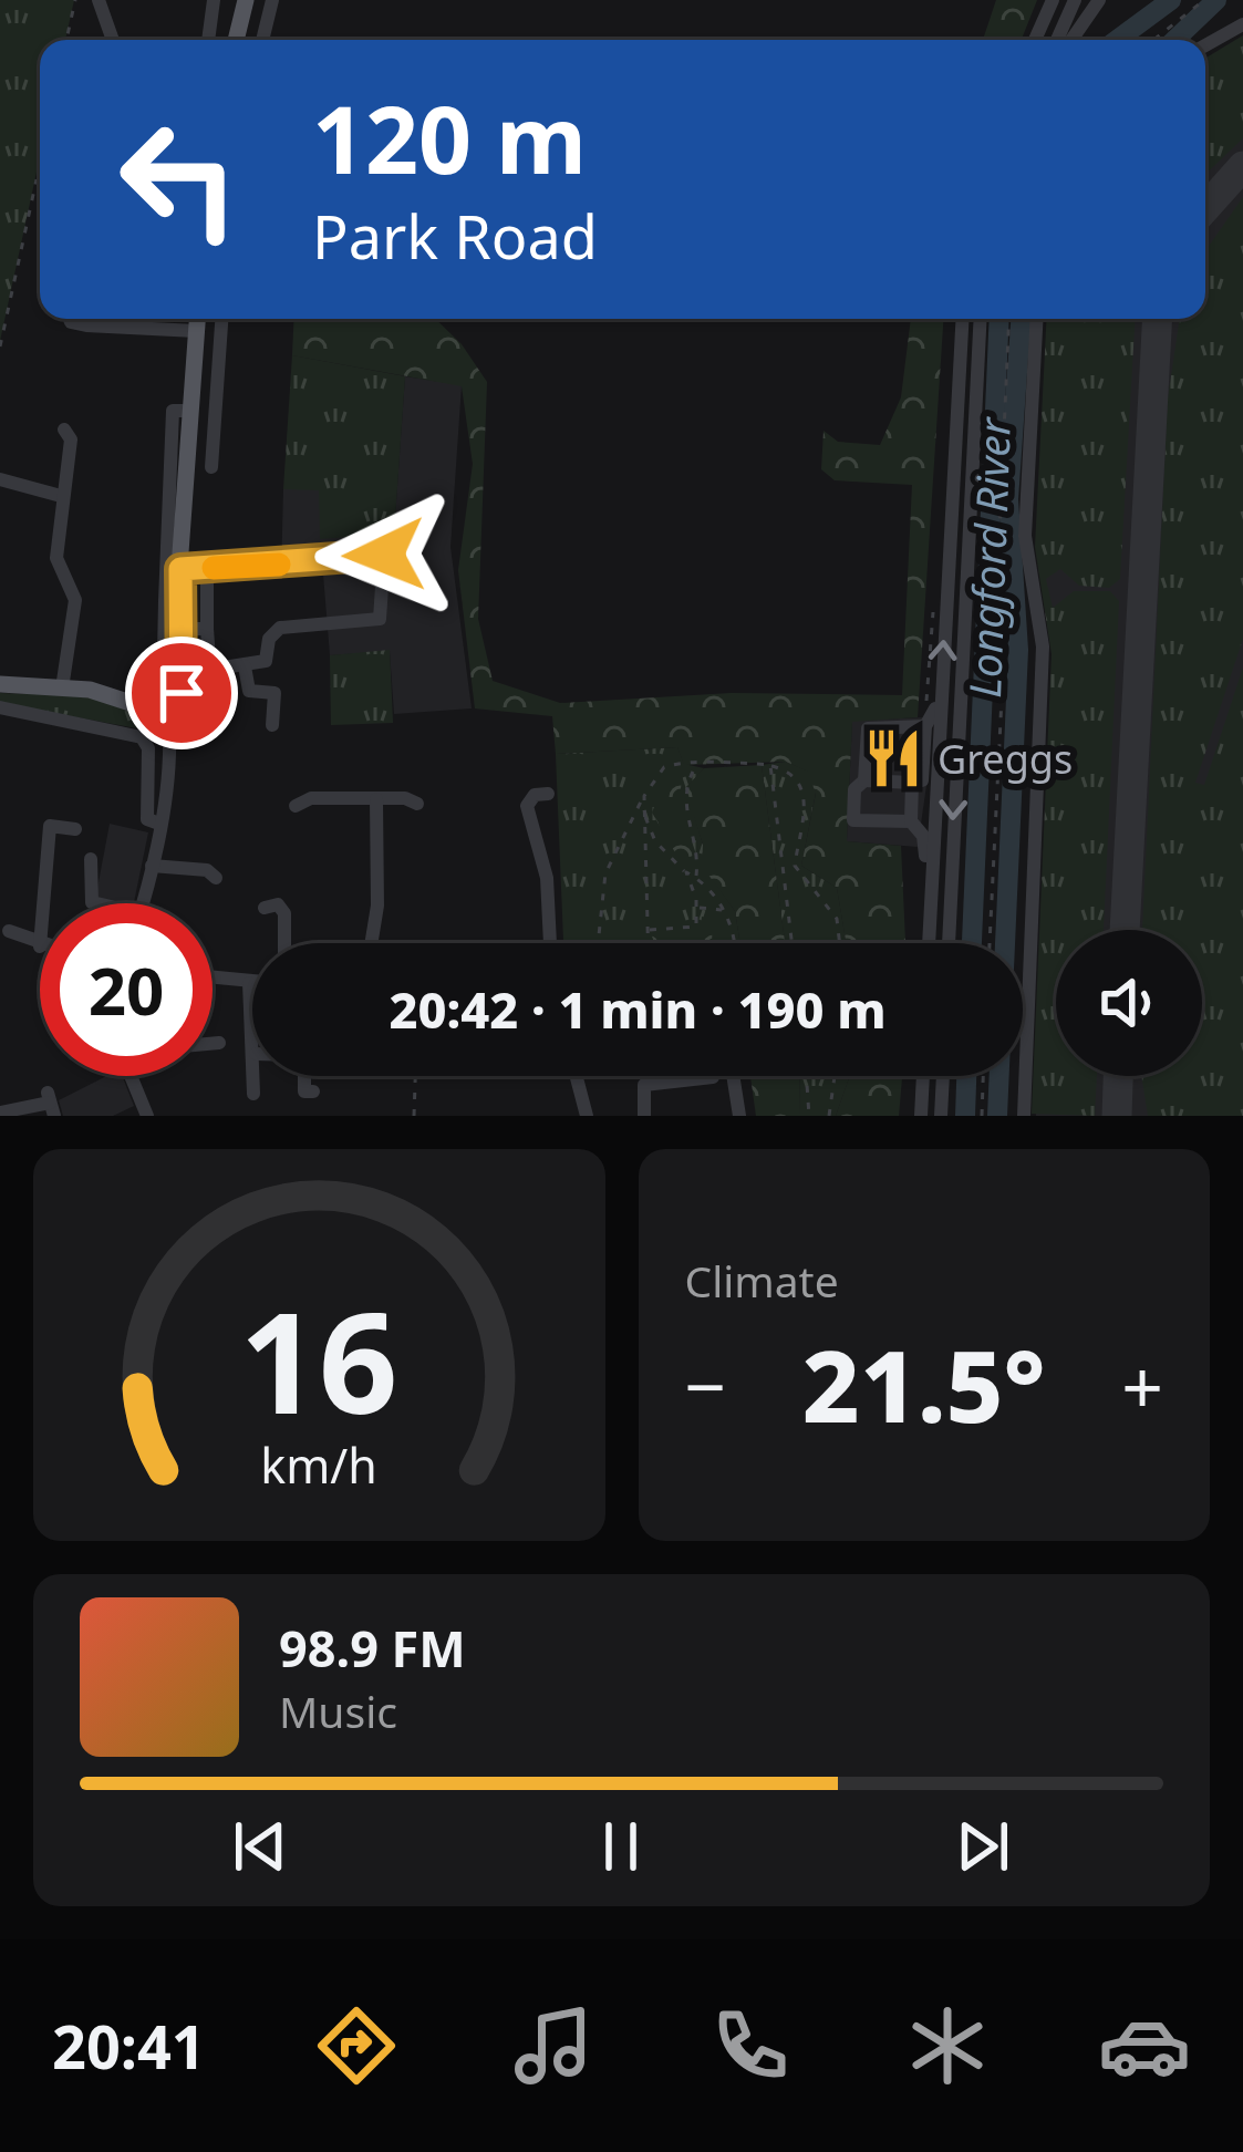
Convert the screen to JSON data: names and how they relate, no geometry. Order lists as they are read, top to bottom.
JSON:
{
  "water": ["Longford River"],
  "places": {
    "restaurant": ["Greggs"]
  },
  "page": {
    "turn": ["120 m", "Park Road"],
    "limit": "20",
    "trip": "20:42 · 1 min · 190 m",
    "tile": "Climate",
    "heat": ["−", "21.5°", "+"],
    "song": ["98.9 FM", "Music"],
    "tabs": "20:41",
    "gauge": ["16", "km/h"]
  }
}
